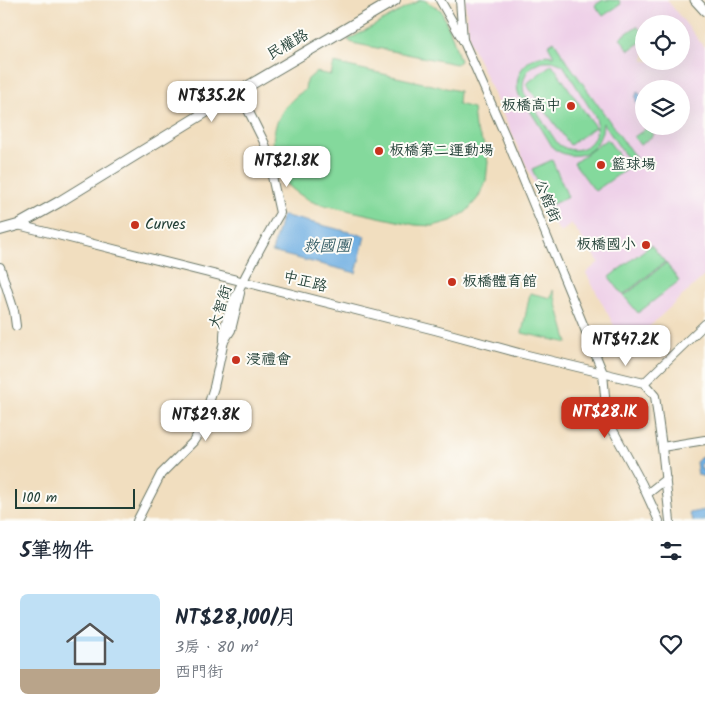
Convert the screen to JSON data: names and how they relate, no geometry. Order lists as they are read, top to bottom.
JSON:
{
  "streets": {
    "main road": ["民權路", "中正路"],
    "street": ["公館街", "大智街"]
  },
  "crossings": [
    ["民權路", "中正路"],
    ["民權路", "大智街"],
    ["公館街", "中正路"],
    ["中正路", "大智街"]
  ],
  "water": ["救國團"],
  "places": [
    "板橋高中",
    "板橋第二運動場",
    "籃球場",
    "Curves",
    "板橋國小",
    "板橋體育館",
    "浸禮會"
  ],
  "scale_bar": "100 m",
  "page": {
    "price": [
      "NT$35.2K",
      "NT$21.8K",
      "NT$47.2K",
      "NT$28.1K",
      "NT$29.8K"
    ],
    "scale": "100 m",
    "heading": "5筆物件",
    "list": [
      {
        "name": "NT$28,100/月",
        "note": "3房 · 80 m² · 西門街"
      }
    ]
  }
}
